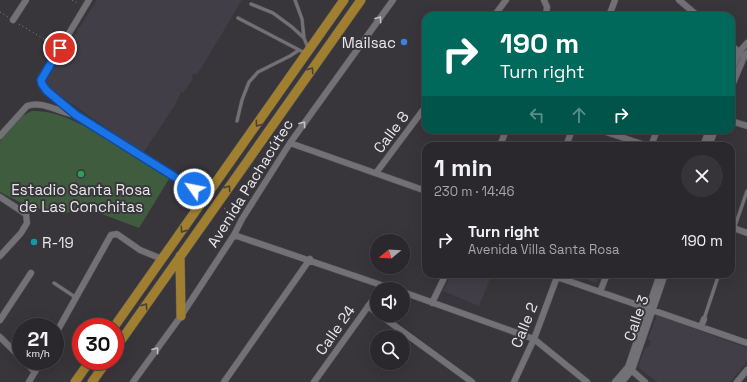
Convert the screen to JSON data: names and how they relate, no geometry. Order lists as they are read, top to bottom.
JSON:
{
  "streets": {
    "main road": ["Avenida Pachacútec"],
    "street": [
      "Calle 8",
      "Calle 3",
      "Calle 2",
      "Calle 24"
    ]
  },
  "places": ["Mailsac", "Estadio Santa Rosa de Las Conchitas", "R-19"],
  "north": "left",
  "page": {
    "turn": ["190 m", "Turn right"],
    "heading": ["1 min", "230 m · 14:46"],
    "list": [
      {
        "name": "Turn right",
        "note": "Avenida Villa Santa Rosa",
        "value": "190 m"
      }
    ],
    "speed": "21 km/h",
    "limit": "30"
  }
}
